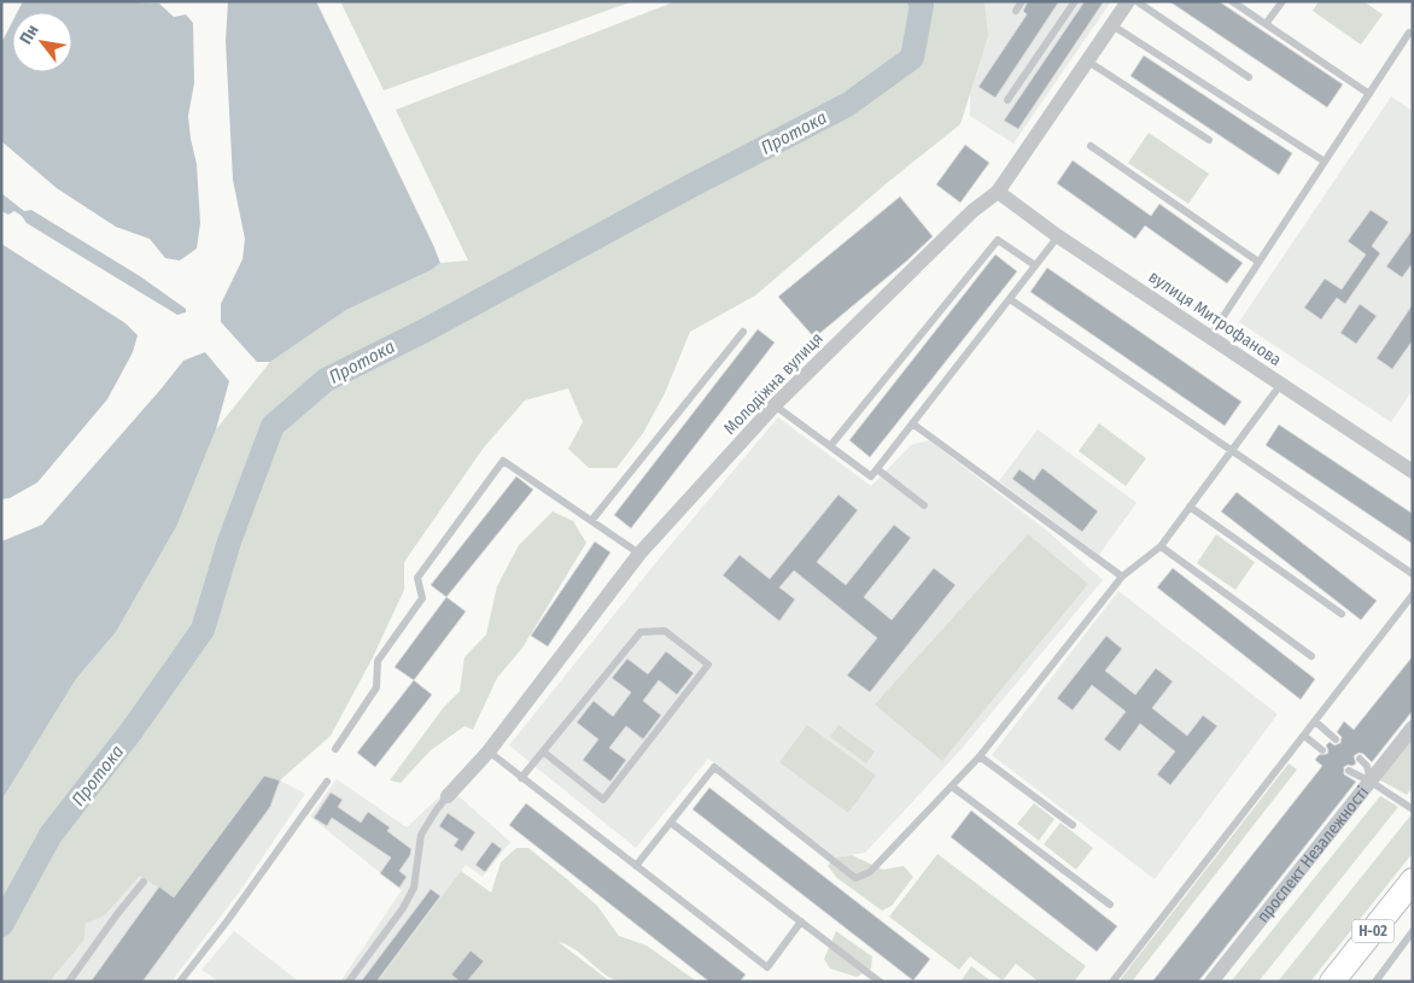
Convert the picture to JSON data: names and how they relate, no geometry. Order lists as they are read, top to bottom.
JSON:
{
  "streets": {
    "main road": ["Н-02"],
    "street": ["вулиця Митрофанова", "Молодіжна вулиця", "проспект Незалежності"]
  },
  "crossings": [
    ["вулиця Митрофанова", "Молодіжна вулиця"]
  ],
  "water": ["Протока"],
  "north": "top left"
}
